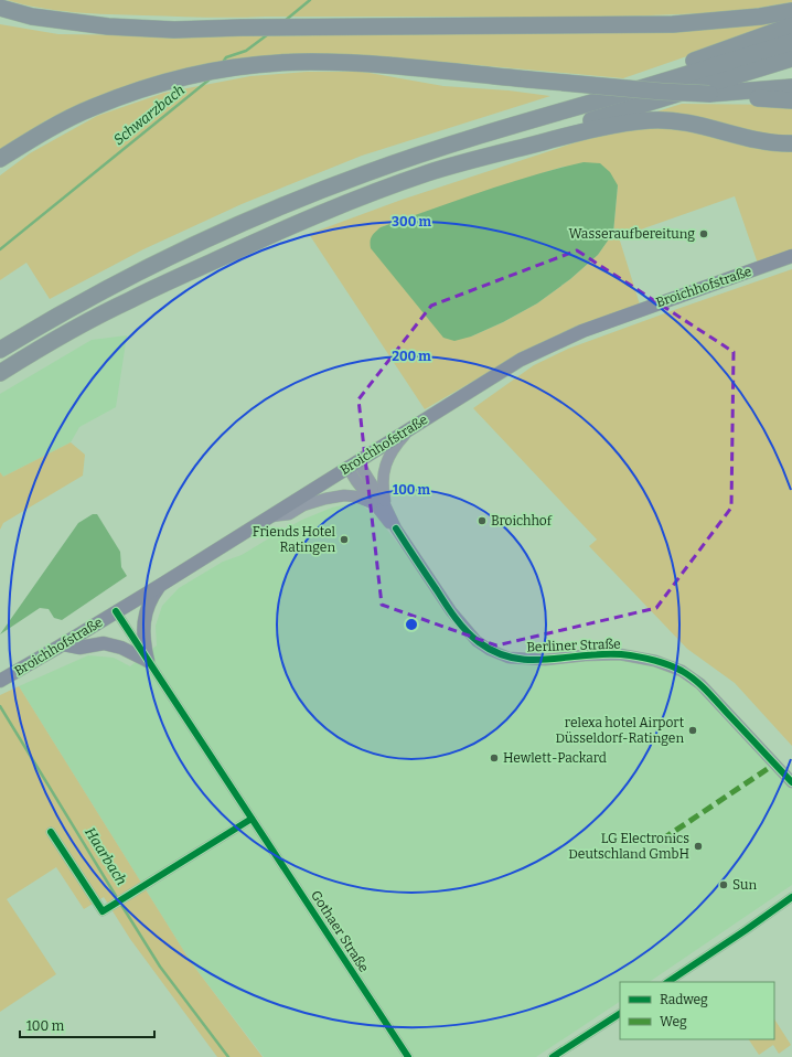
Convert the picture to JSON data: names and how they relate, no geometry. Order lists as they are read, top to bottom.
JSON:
{
  "streets": {
    "main road": ["Broichhofstraße"],
    "street": ["Berliner Straße", "Gothaer Straße"]
  },
  "crossings": [
    ["Broichhofstraße", "Berliner Straße"],
    ["Broichhofstraße", "Gothaer Straße"]
  ],
  "water": ["Schwarzbach", "Haarbach"],
  "places": [
    "Wasseraufbereitung",
    "Broichhof",
    "Friends Hotel Ratingen",
    "relexa hotel Airport Düsseldorf-Ratingen",
    "Hewlett-Packard",
    "LG Electronics Deutschland GmbH",
    "Sun"
  ],
  "legend": ["Radweg", "Weg"],
  "scale_bar": "100 m",
  "rings": ["300 m", "200 m", "100 m"]
}
